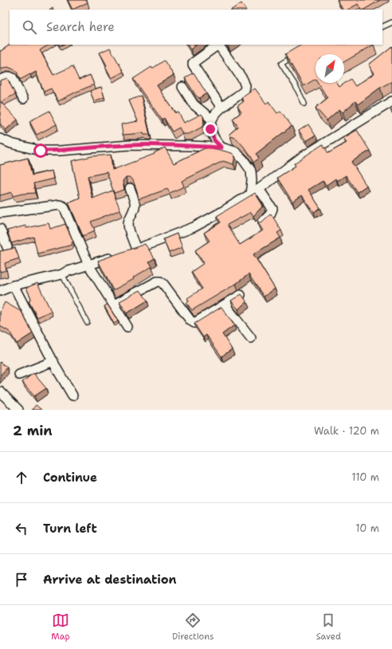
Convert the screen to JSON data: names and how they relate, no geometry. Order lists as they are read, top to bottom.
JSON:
{
  "north": "top right",
  "page": {
    "search": "Search here",
    "heading": ["2 min", "Walk · 120 m"],
    "list": [
      ["Continue", "110 m"],
      ["Turn left", "10 m"],
      "Arrive at destination"
    ],
    "nav": ["Map", "Directions", "Saved"]
  }
}
